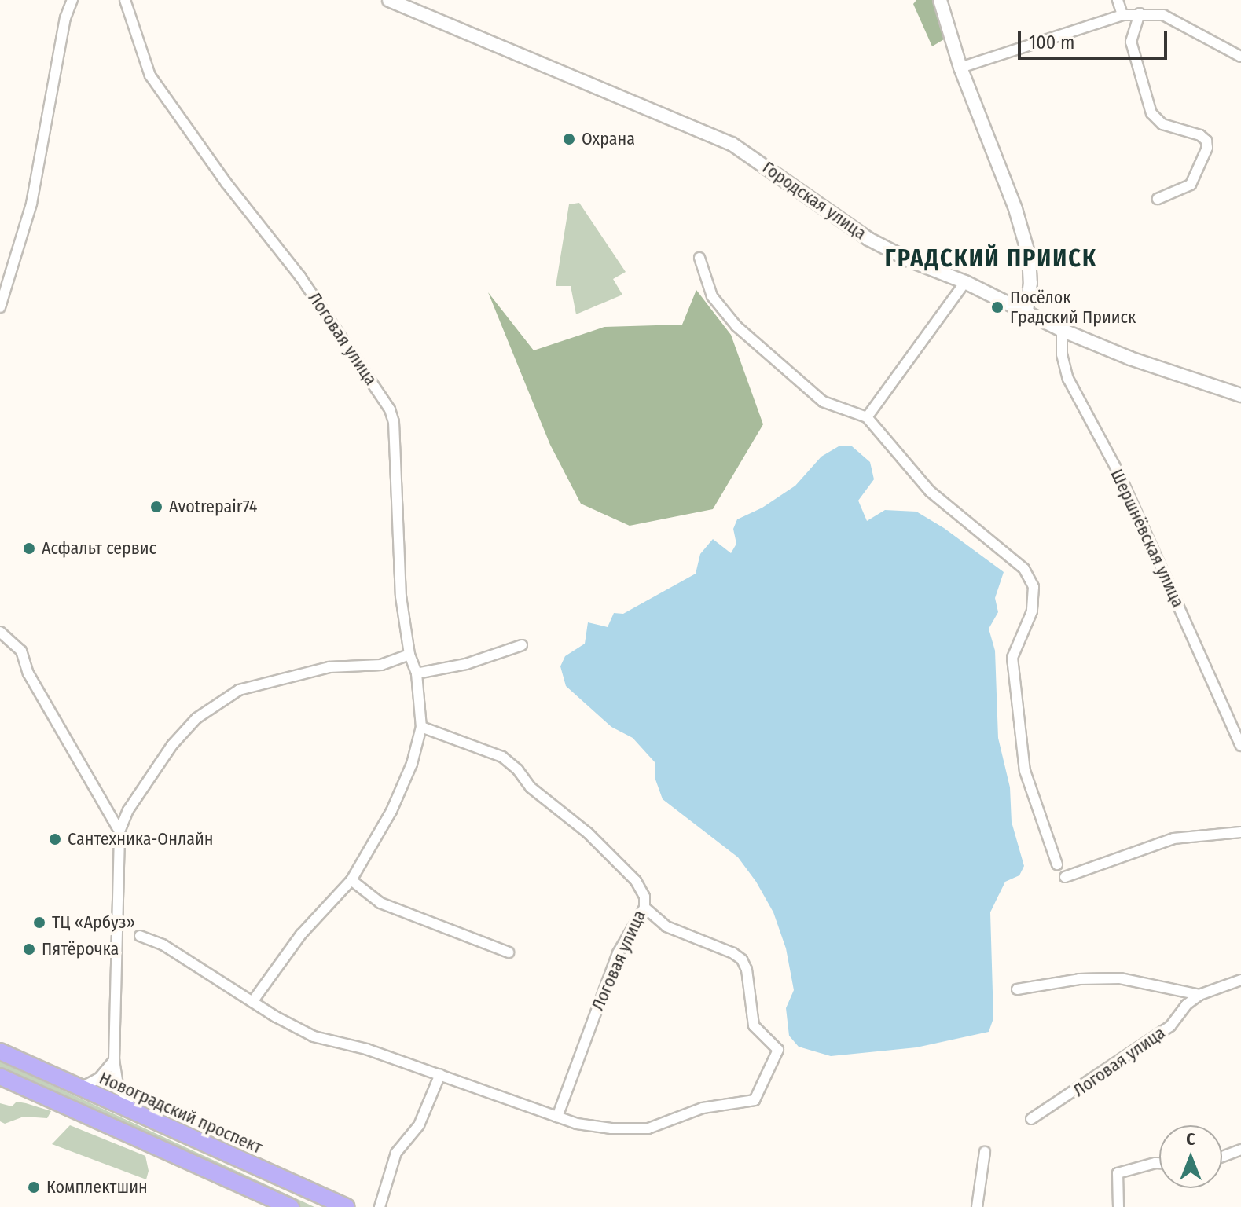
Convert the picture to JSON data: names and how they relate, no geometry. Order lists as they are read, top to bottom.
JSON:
{
  "streets": {
    "main road": ["Новоградский проспект"],
    "street": ["Городская улица", "Логовая улица", "Шершнёвская улица"]
  },
  "crossings": [
    ["Городская улица", "Шершнёвская улица"]
  ],
  "districts": ["ГРАДСКИЙ ПРИИСК"],
  "places": [
    "Охрана",
    "Посёлок Градский Прииск",
    "Avotrepair74",
    "Асфальт сервис",
    "Сантехника-Онлайн",
    "ТЦ «Арбуз»",
    "Пятёрочка",
    "Комплектшин"
  ],
  "scale_bar": "100 m",
  "north": "top"
}
